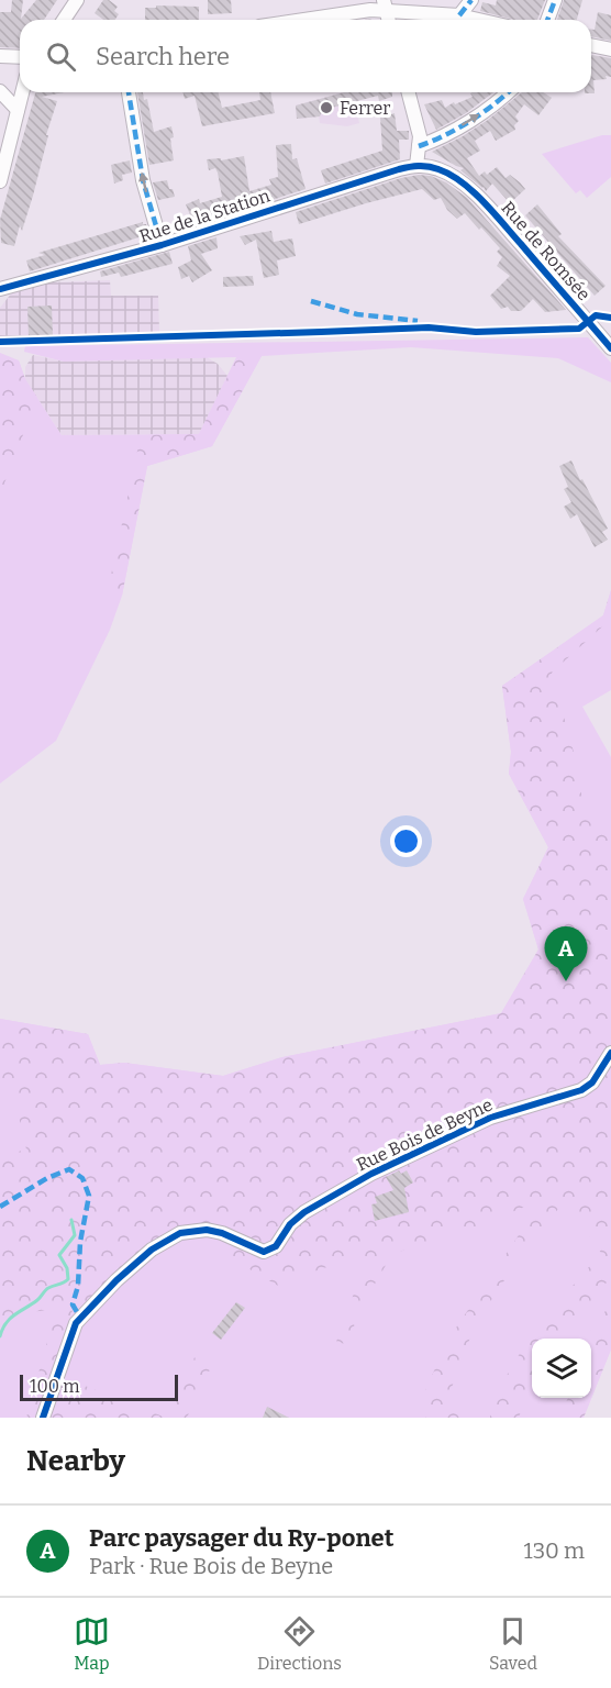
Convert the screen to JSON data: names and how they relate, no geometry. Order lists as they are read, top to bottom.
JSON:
{
  "streets": {
    "street": ["Rue de la Station", "Rue de Romsée", "Rue Bois de Beyne"]
  },
  "crossings": [
    ["Rue de la Station", "Rue de Romsée"]
  ],
  "places": ["Ferrer"],
  "scale_bar": "100 m",
  "page": {
    "search": "Search here",
    "pins": "A",
    "scale": "100 m",
    "heading": "Nearby",
    "list": [
      {
        "mark": "A",
        "name": "Parc paysager du Ry-ponet",
        "note": "Park · Rue Bois de Beyne",
        "value": "130 m"
      }
    ],
    "nav": ["Map", "Directions", "Saved"]
  }
}
